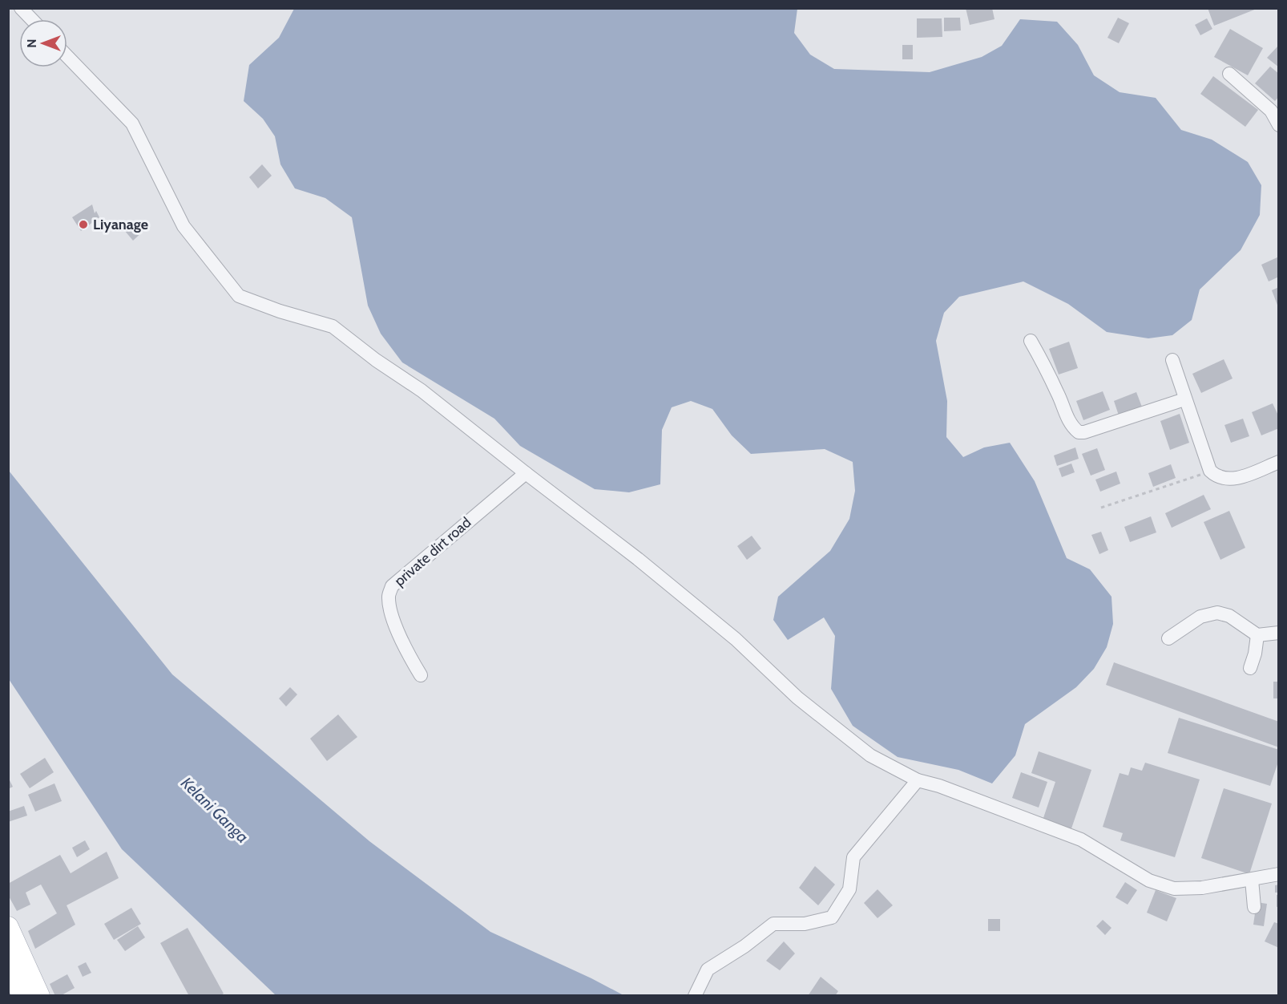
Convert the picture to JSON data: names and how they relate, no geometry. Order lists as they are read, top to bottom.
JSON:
{
  "streets": {
    "street": ["private dirt road"]
  },
  "water": ["Kelani Ganga"],
  "places": ["Liyanage"],
  "north": "left"
}
